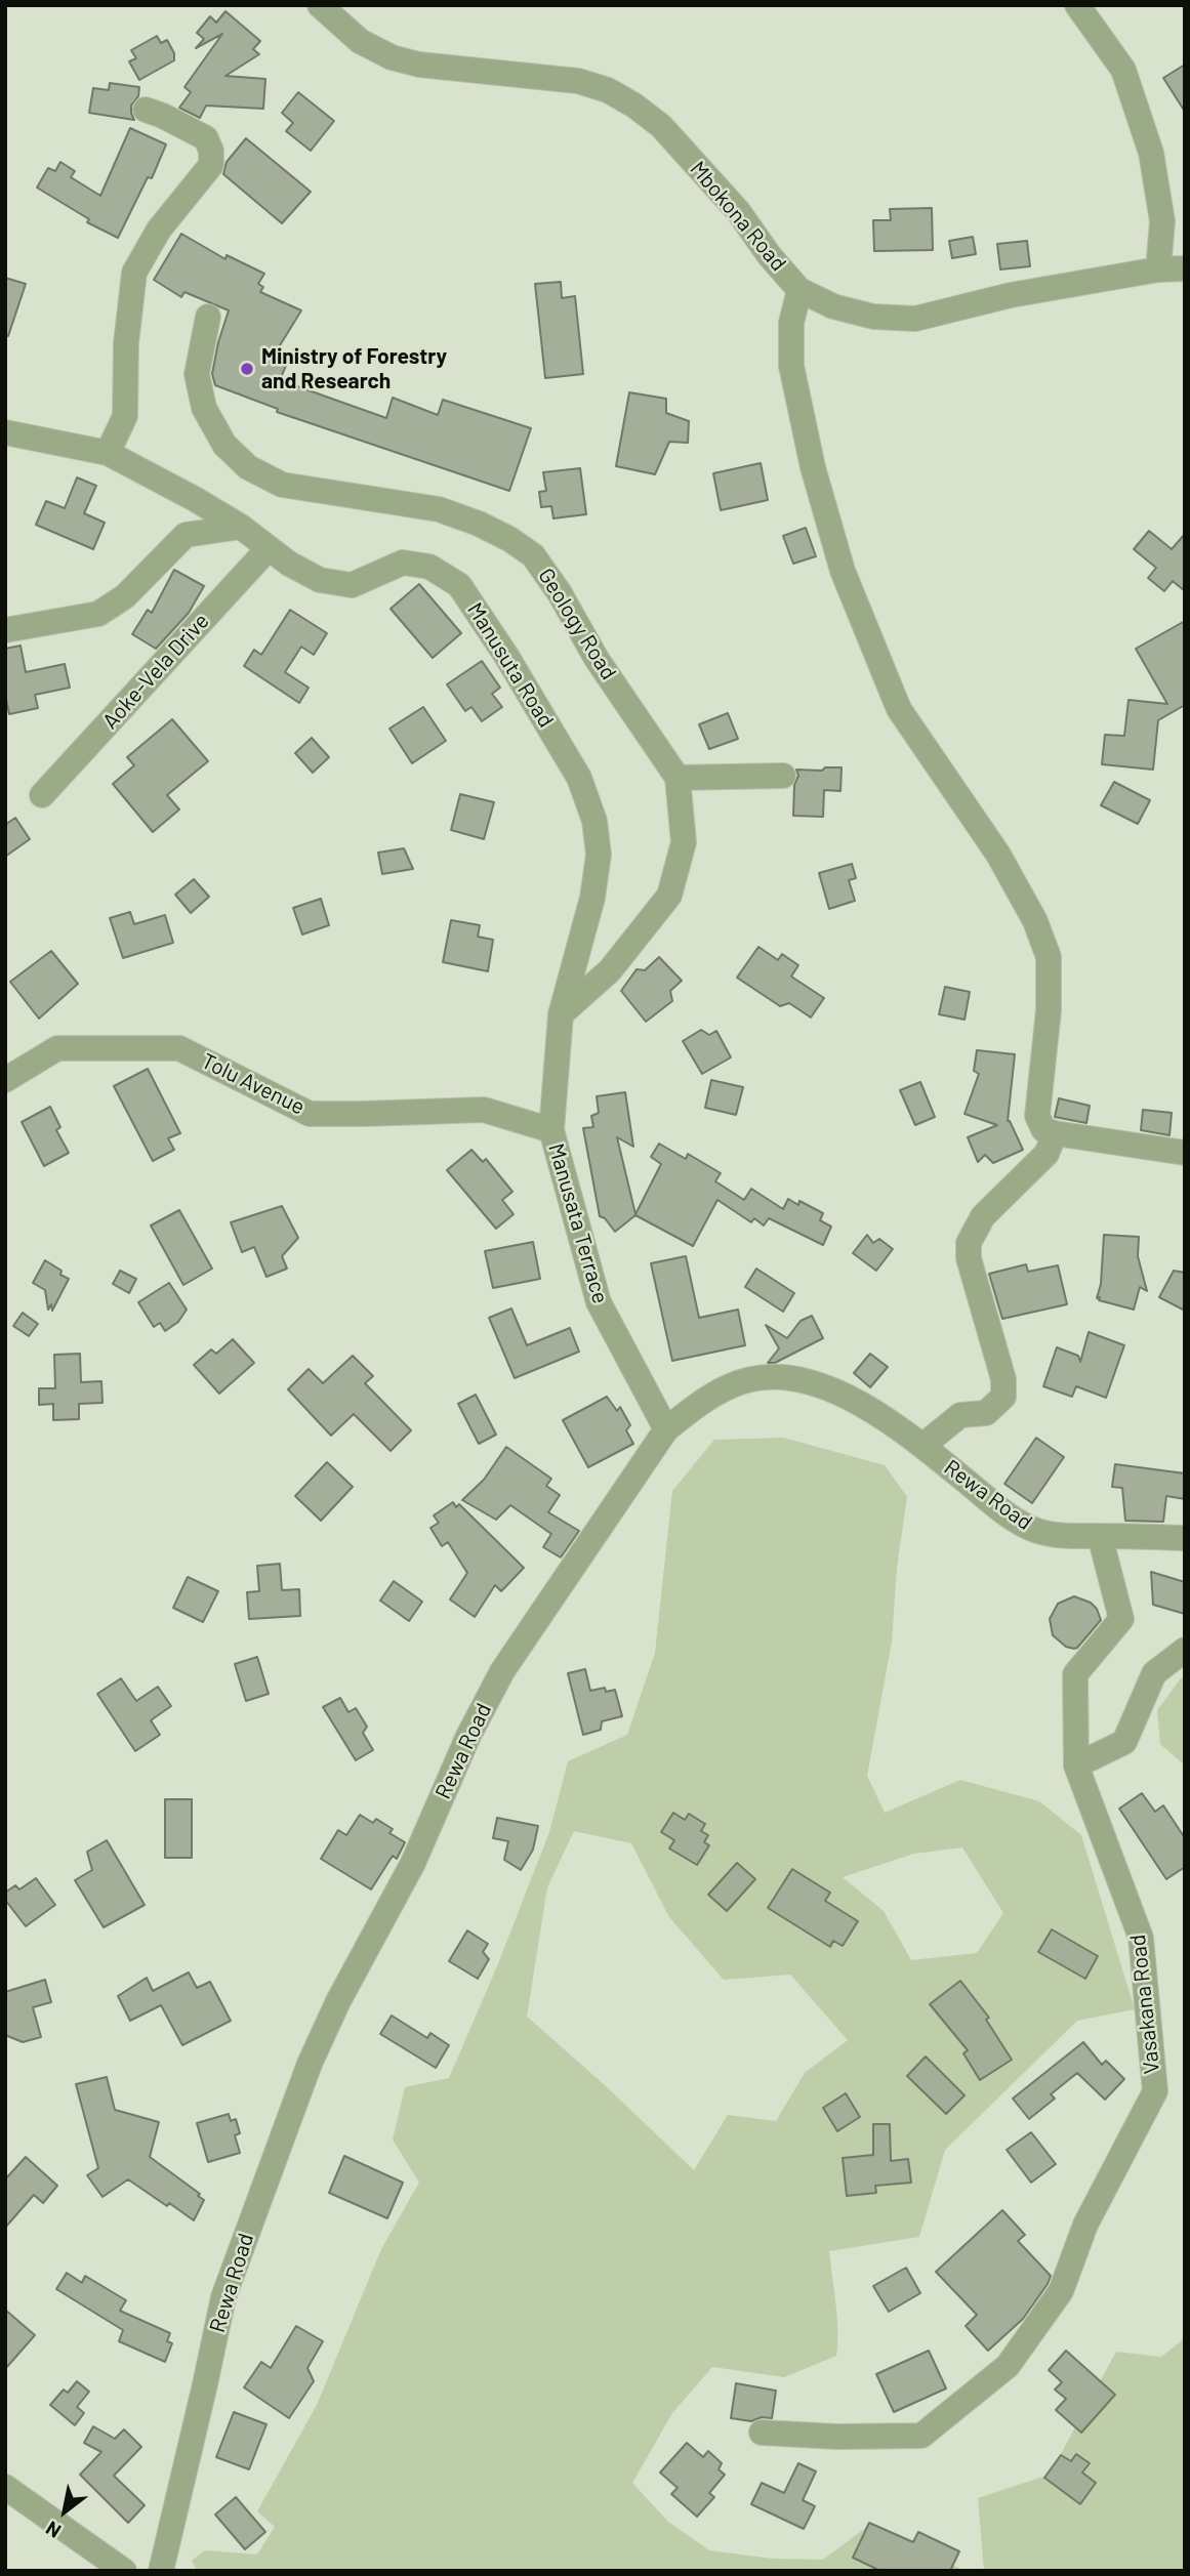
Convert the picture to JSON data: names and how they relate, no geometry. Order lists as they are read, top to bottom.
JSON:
{
  "streets": {
    "street": [
      "Mbokona Road",
      "Geology Road",
      "Manusuta Road",
      "Aoke-Vela Drive",
      "Tolu Avenue",
      "Manusata Terrace",
      "Rewa Road",
      "Vasakana Road"
    ]
  },
  "crossings": [
    ["Geology Road", "Manusuta Road"],
    ["Manusuta Road", "Aoke-Vela Drive"],
    ["Manusuta Road", "Tolu Avenue"],
    ["Manusuta Road", "Manusata Terrace"],
    ["Tolu Avenue", "Manusata Terrace"],
    ["Manusata Terrace", "Rewa Road"],
    ["Rewa Road", "Vasakana Road"]
  ],
  "places": ["Ministry of Forestry and Research"],
  "north": "bottom left"
}
